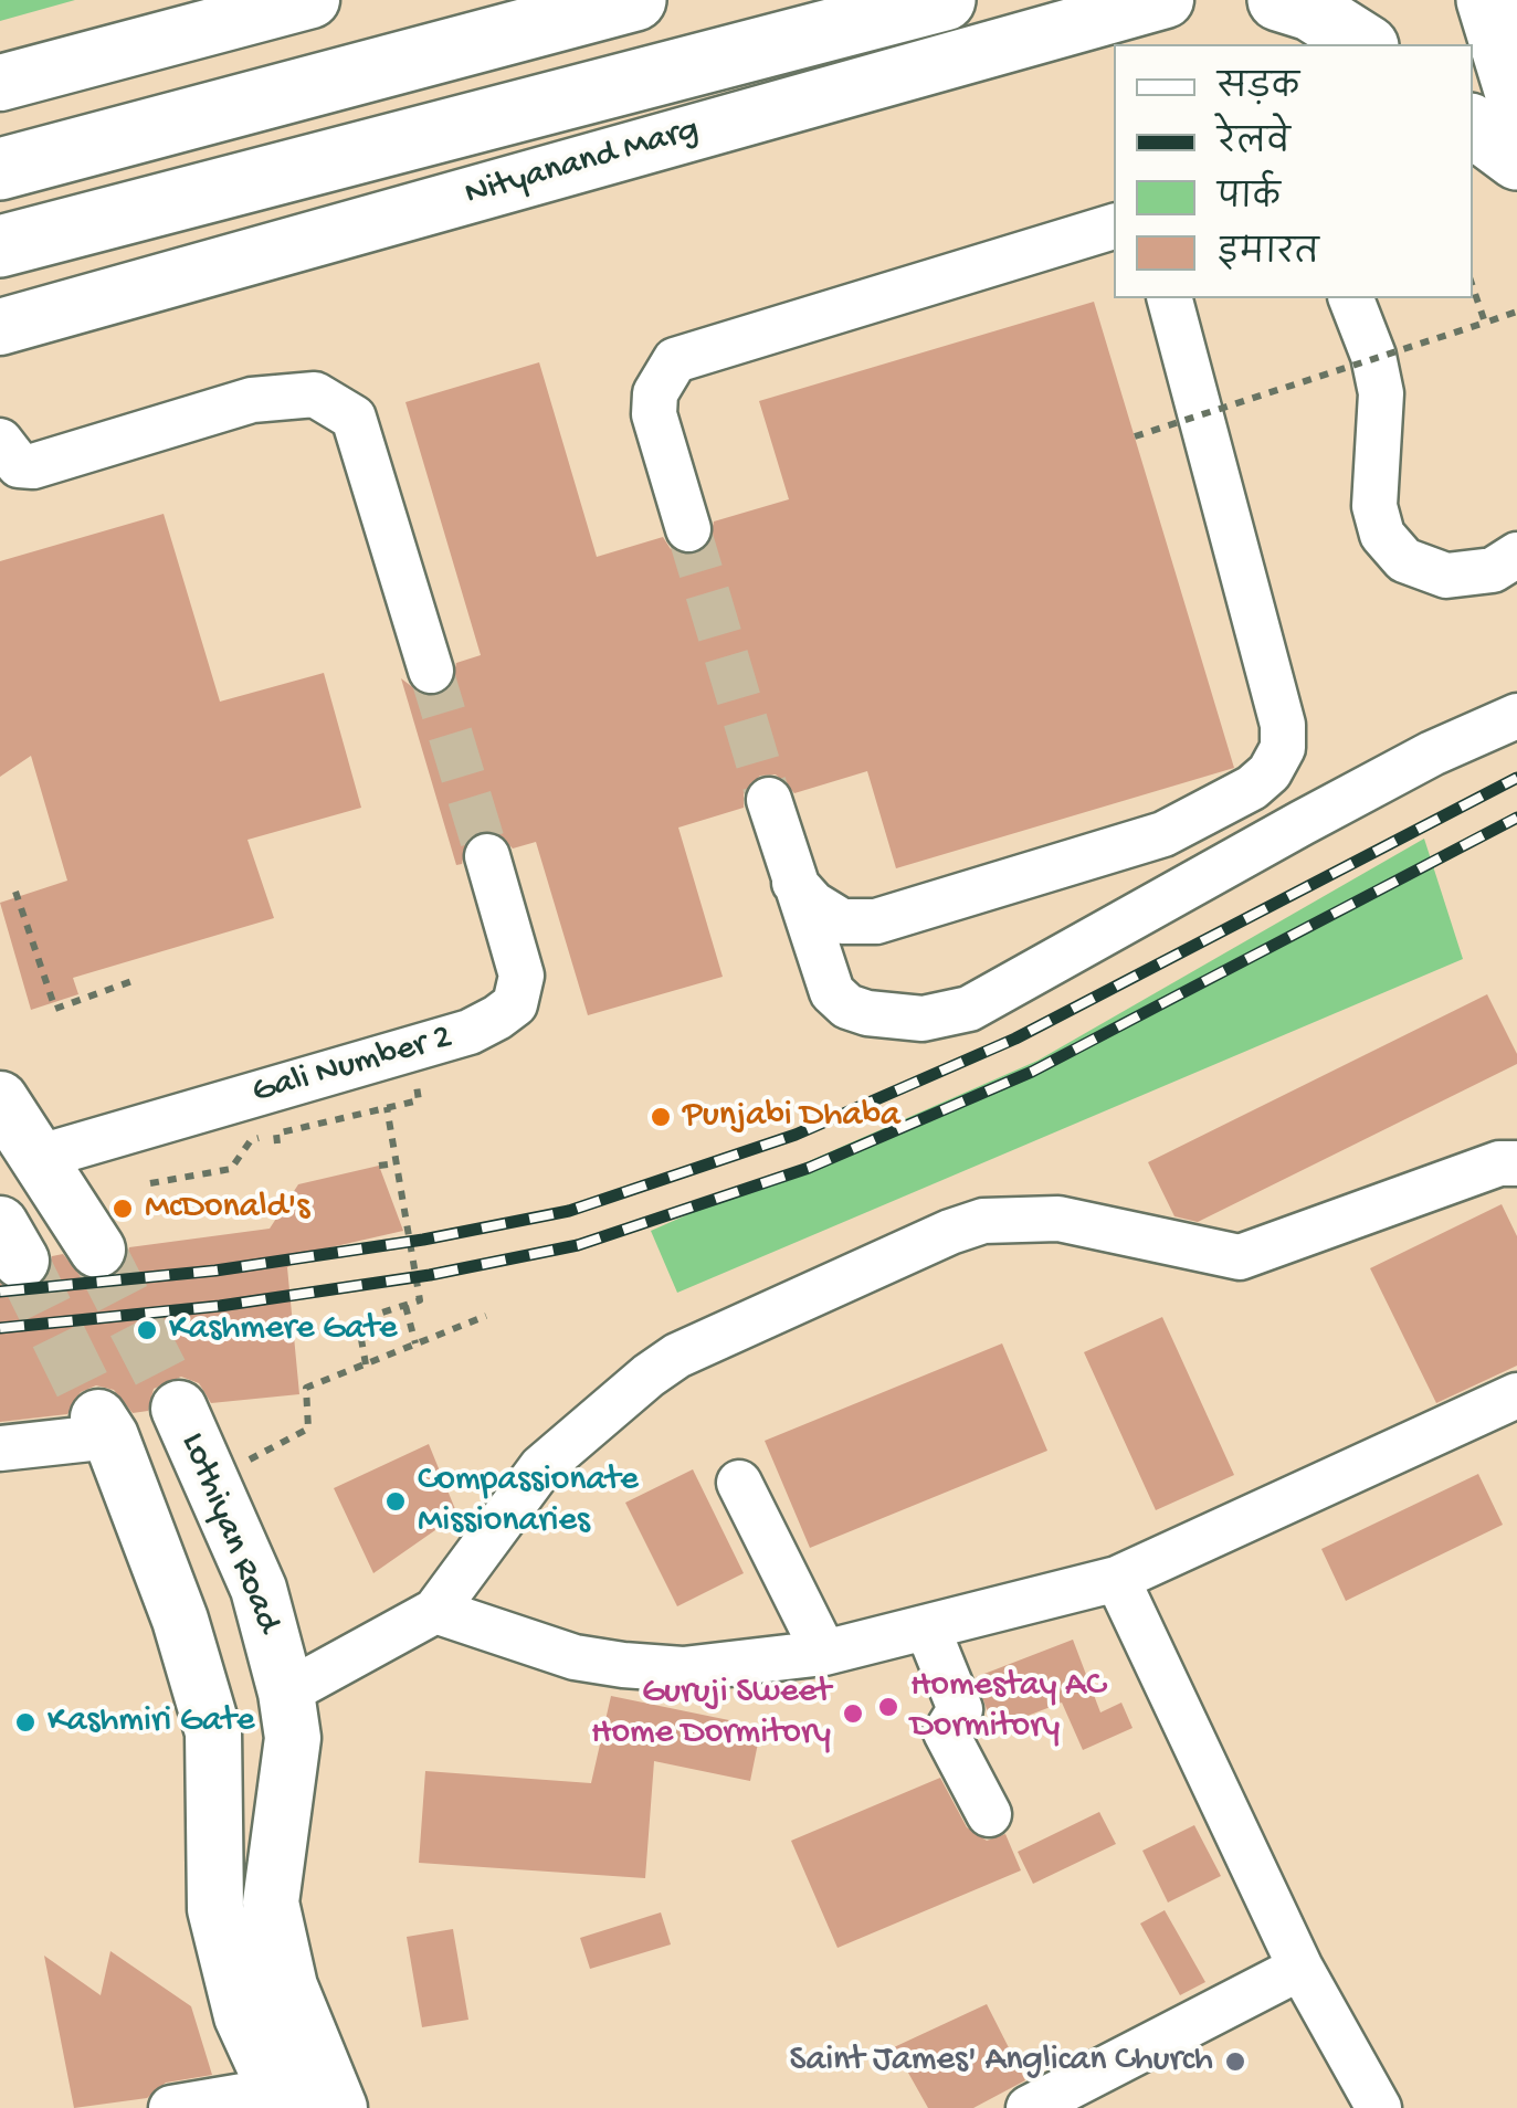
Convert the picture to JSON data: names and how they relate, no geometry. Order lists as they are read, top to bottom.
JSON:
{
  "streets": {
    "main road": ["Nityanand Marg", "Lothiyan Road"],
    "street": ["Gali Number 2"]
  },
  "places": [
    "Punjabi Dhaba",
    "McDonald's",
    "Kashmere Gate",
    "Compassionate Missionaries",
    "Homestay AC Dormitory",
    "Guruji Sweet Home Dormitory",
    "Kashmiri Gate",
    "Saint James' Anglican Church"
  ],
  "legend": [
    "सड़क",
    "रेलवे",
    "पार्क",
    "इमारत"
  ]
}
